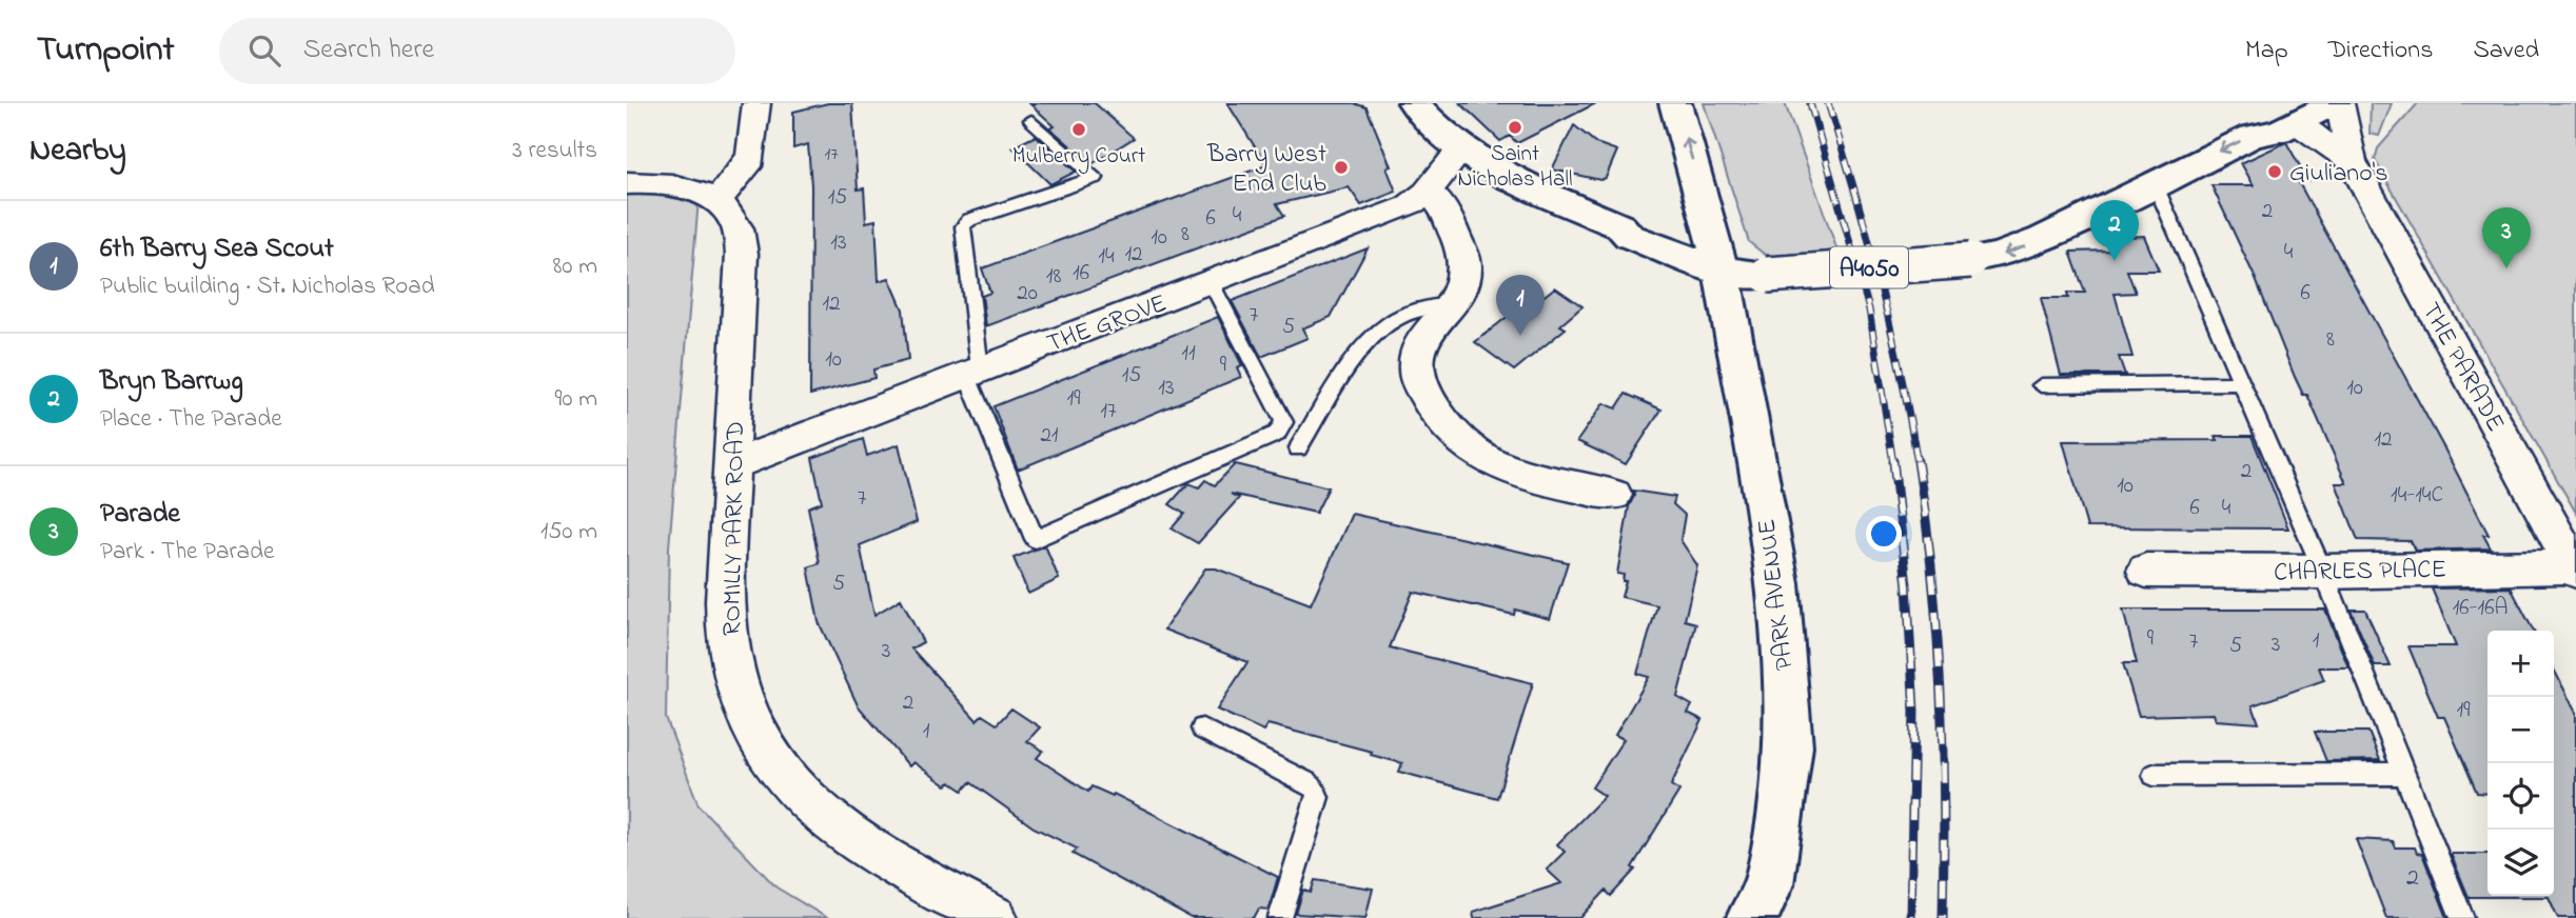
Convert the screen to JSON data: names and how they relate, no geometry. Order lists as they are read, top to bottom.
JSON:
{
  "streets": {
    "main road": ["A4050", "PARK AVENUE"],
    "street": [
      "THE GROVE",
      "THE PARADE",
      "ROMILLY PARK ROAD",
      "CHARLES PLACE"
    ]
  },
  "crossings": [
    ["A4050", "THE GROVE"],
    ["A4050", "THE PARADE"],
    ["A4050", "PARK AVENUE"],
    ["THE GROVE", "ROMILLY PARK ROAD"],
    ["THE PARADE", "CHARLES PLACE"]
  ],
  "places": [
    "Saint Nicholas Hall",
    "Mulberry Court",
    "Barry West End Club",
    "Giuliano's"
  ],
  "house_numbers": [
    "17",
    "15",
    "2",
    "4",
    "6",
    "8",
    "10",
    "13",
    "4",
    "12",
    "14",
    "16",
    "18",
    "20",
    "6",
    "12",
    "7",
    "5",
    "8",
    "11",
    "10",
    "9",
    "15",
    "13",
    "10",
    "19",
    "17",
    "21",
    "12",
    "2",
    "10",
    "14-14C",
    "7",
    "6",
    "4",
    "5",
    "16-16A",
    "9",
    "1",
    "7",
    "3",
    "5",
    "3",
    "2",
    "19",
    "1",
    "2"
  ],
  "page": {
    "header": "Turnpoint",
    "search": "Search here",
    "nav": ["Map", "Directions", "Saved"],
    "heading": ["Nearby", "3 results"],
    "list": [
      {
        "mark": "1",
        "name": "6th Barry Sea Scout",
        "note": "Public building · St. Nicholas Road",
        "value": "80 m"
      },
      {
        "mark": "2",
        "name": "Bryn Barrwg",
        "note": "Place · The Parade",
        "value": "90 m"
      },
      {
        "mark": "3",
        "name": "Parade",
        "note": "Park · The Parade",
        "value": "150 m"
      }
    ],
    "pins": ["2", "3", "1"],
    "map_buttons": ["+", "−"]
  }
}
